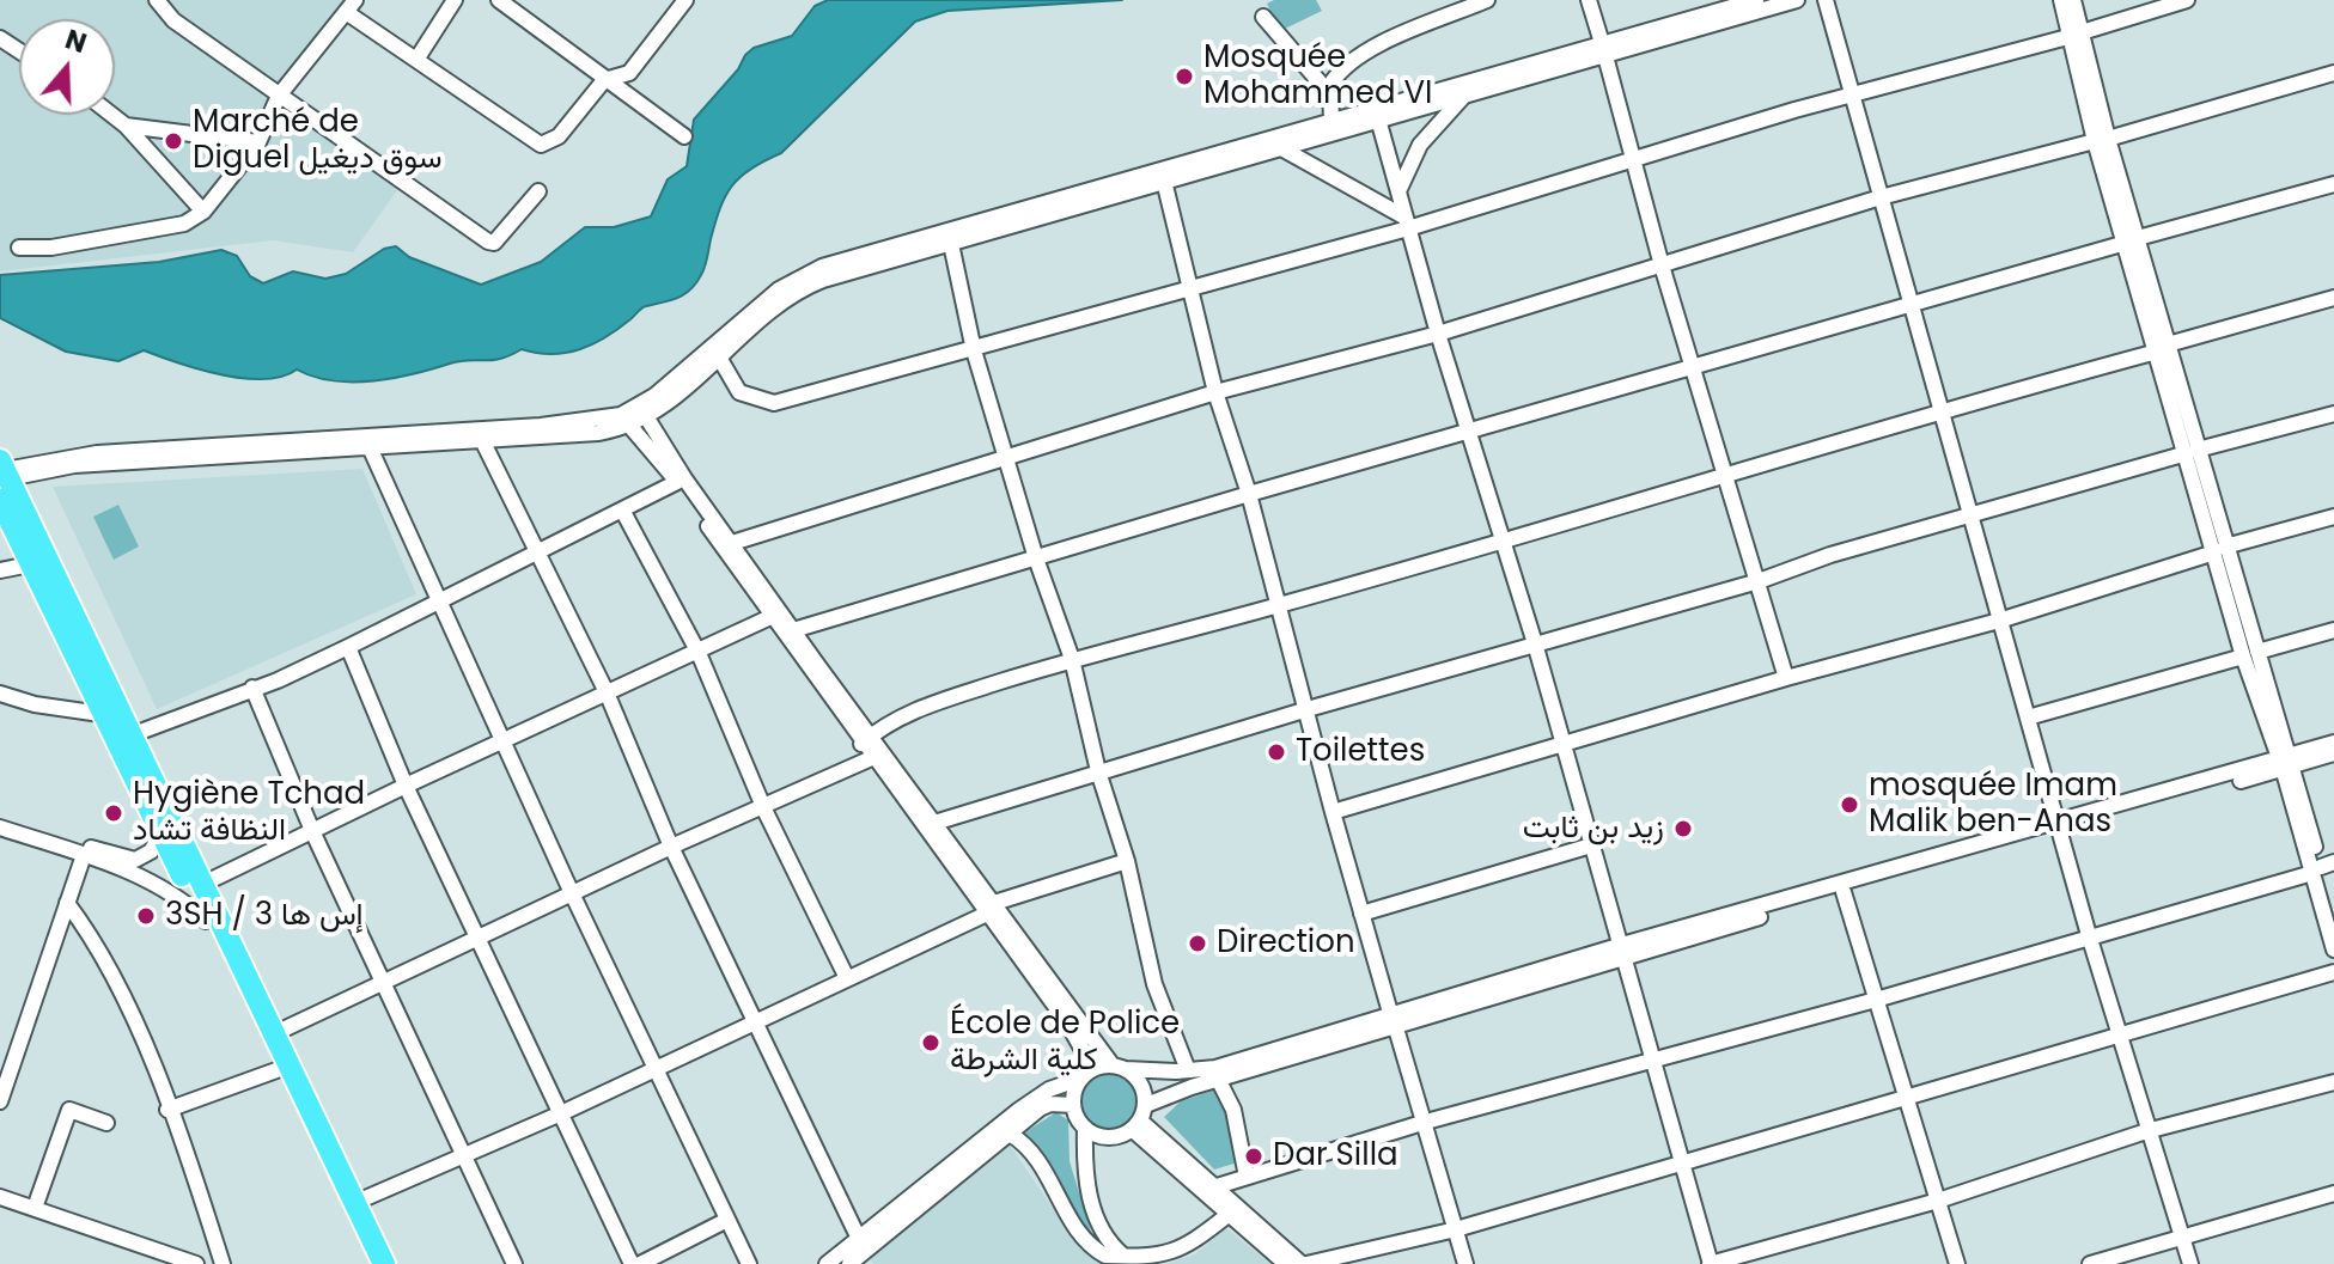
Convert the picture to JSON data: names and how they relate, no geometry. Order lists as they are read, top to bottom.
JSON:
{
  "places": [
    "Mosquée Mohammed VI",
    "Marché de Diguel سوق ديغيل",
    "Toilettes",
    "mosquée Imam Malik ben-Anas",
    "Hygiène Tchad النظافة تشاد",
    "زيد بن ثابت",
    "3SH / 3 إس ها",
    "Direction",
    "École de Police كلية الشرطة",
    "Dar Silla"
  ],
  "north": "top"
}
